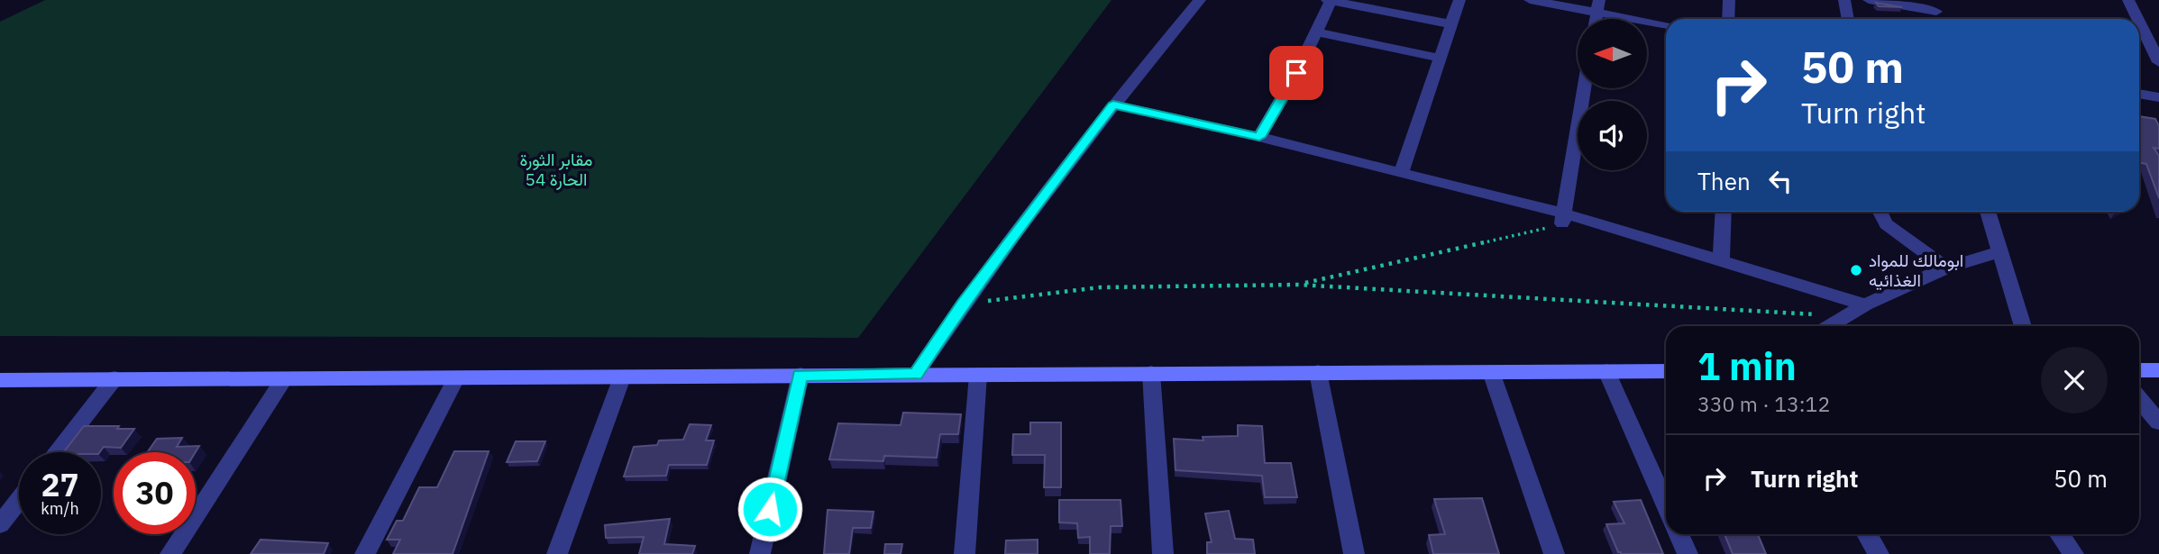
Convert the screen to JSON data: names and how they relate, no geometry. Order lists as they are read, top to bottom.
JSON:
{
  "parks": ["مقابر الثورة الحارة 54"],
  "places": ["ابومالك للمواد الغذائيه"],
  "north": "left",
  "page": {
    "turn": ["50 m", "Turn right"],
    "then": "Then",
    "heading": ["1 min", "330 m · 13:12"],
    "list": [
      {
        "name": "Turn right",
        "value": "50 m"
      }
    ],
    "speed": "27 km/h",
    "limit": "30"
  }
}
